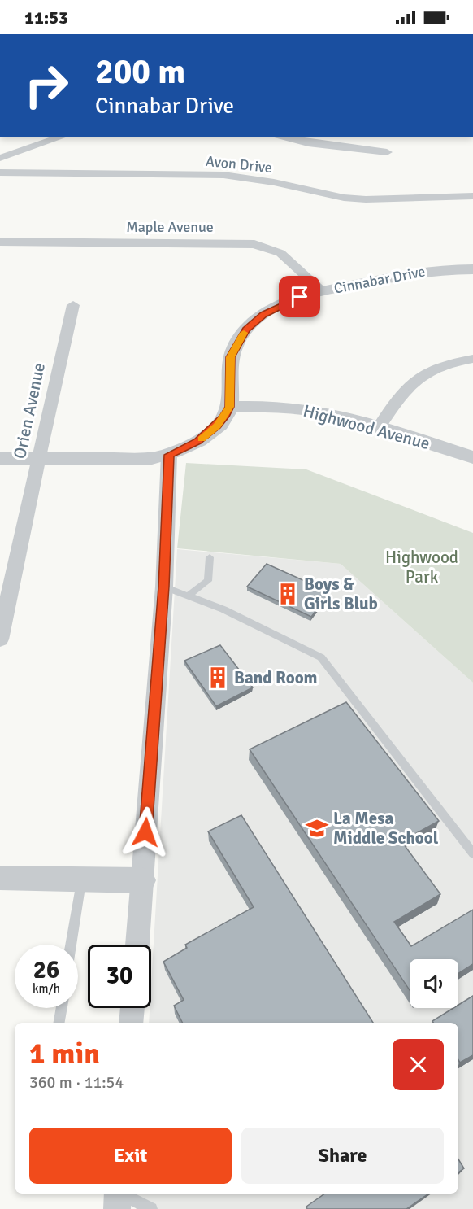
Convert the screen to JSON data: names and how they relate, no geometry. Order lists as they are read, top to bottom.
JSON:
{
  "streets": {
    "street": [
      "Avon Drive",
      "Maple Avenue",
      "Cinnabar Drive",
      "Orien Avenue",
      "Highwood Avenue"
    ]
  },
  "crossings": [
    ["Maple Avenue", "Cinnabar Drive"],
    ["Cinnabar Drive", "Highwood Avenue"]
  ],
  "parks": ["Highwood Park"],
  "places": {
    "building": ["Boys & Girls Blub", "Band Room"],
    "school or university": ["La Mesa Middle School"]
  },
  "page": {
    "status": "11:53",
    "turn": ["200 m", "Cinnabar Drive"],
    "speed": "26 km/h",
    "limit": "30",
    "heading": ["1 min", "360 m · 11:54"],
    "buttons": ["Exit", "Share"]
  }
}
